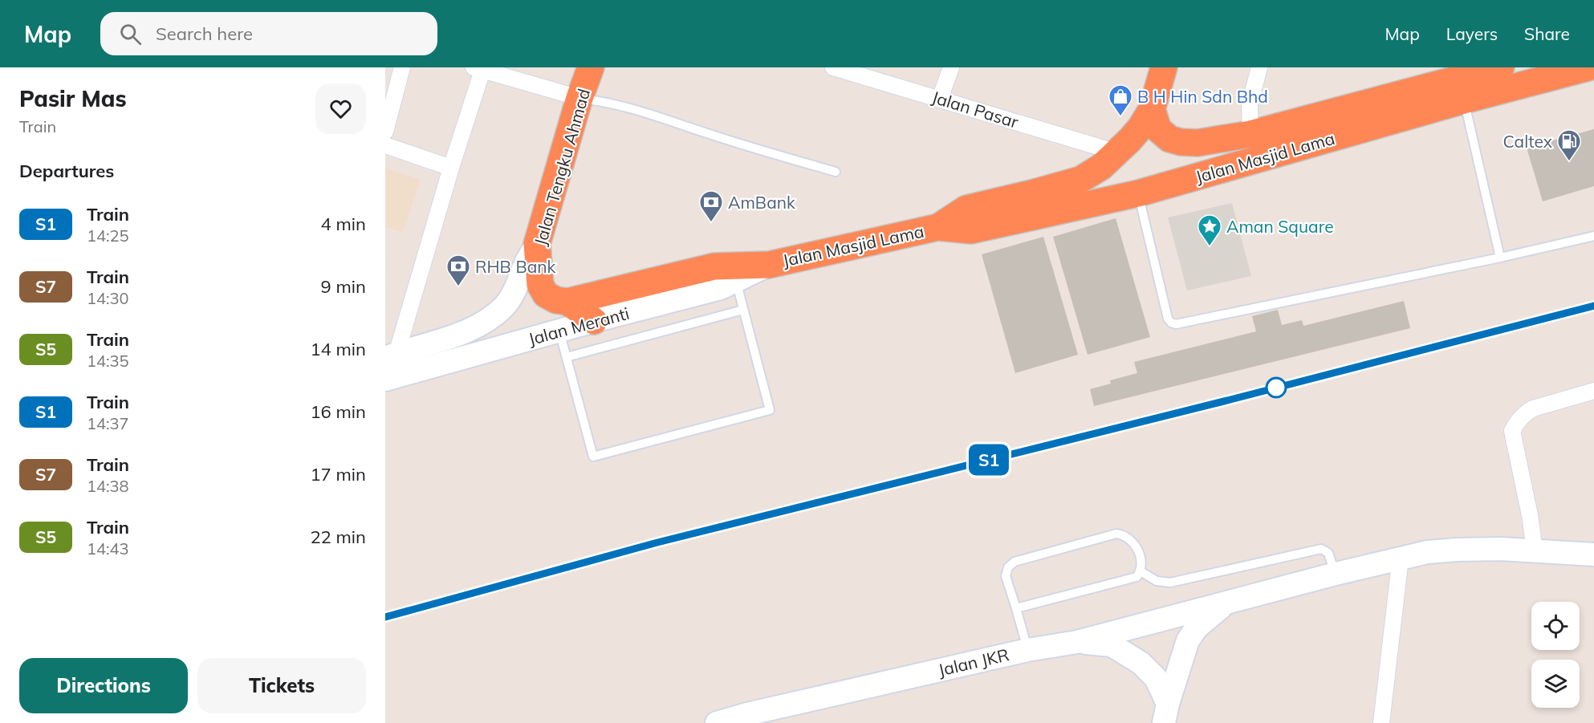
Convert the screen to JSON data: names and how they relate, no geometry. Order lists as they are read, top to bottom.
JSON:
{
  "streets": {
    "highway": ["Jalan Masjid Lama", "Jalan Tengku Ahmad"],
    "street": ["Jalan Pasar", "Jalan Meranti", "Jalan JKR"]
  },
  "crossings": [
    ["Jalan Pasar", "Jalan Masjid Lama"],
    ["Jalan Masjid Lama", "Jalan Tengku Ahmad"],
    ["Jalan Masjid Lama", "Jalan Meranti"],
    ["Jalan Tengku Ahmad", "Jalan Meranti"]
  ],
  "places": {
    "shop": ["B H Hin Sdn Bhd"],
    "fuel station": ["Caltex"],
    "bank": ["AmBank", "RHB Bank"],
    "place": ["Aman Square"]
  },
  "page": {
    "header": "Map",
    "search": "Search here",
    "nav": ["Map", "Layers", "Share"],
    "heading": [
      ["Pasir Mas", "Train"],
      "Departures"
    ],
    "on_map": "S1",
    "list": [
      {
        "mark": "S1",
        "name": "Train",
        "note": "14:25",
        "value": "4 min"
      },
      {
        "mark": "S7",
        "name": "Train",
        "note": "14:30",
        "value": "9 min"
      },
      {
        "mark": "S5",
        "name": "Train",
        "note": "14:35",
        "value": "14 min"
      },
      {
        "mark": "S1",
        "name": "Train",
        "note": "14:37",
        "value": "16 min"
      },
      {
        "mark": "S7",
        "name": "Train",
        "note": "14:38",
        "value": "17 min"
      },
      {
        "mark": "S5",
        "name": "Train",
        "note": "14:43",
        "value": "22 min"
      }
    ],
    "buttons": ["Directions", "Tickets"]
  }
}
